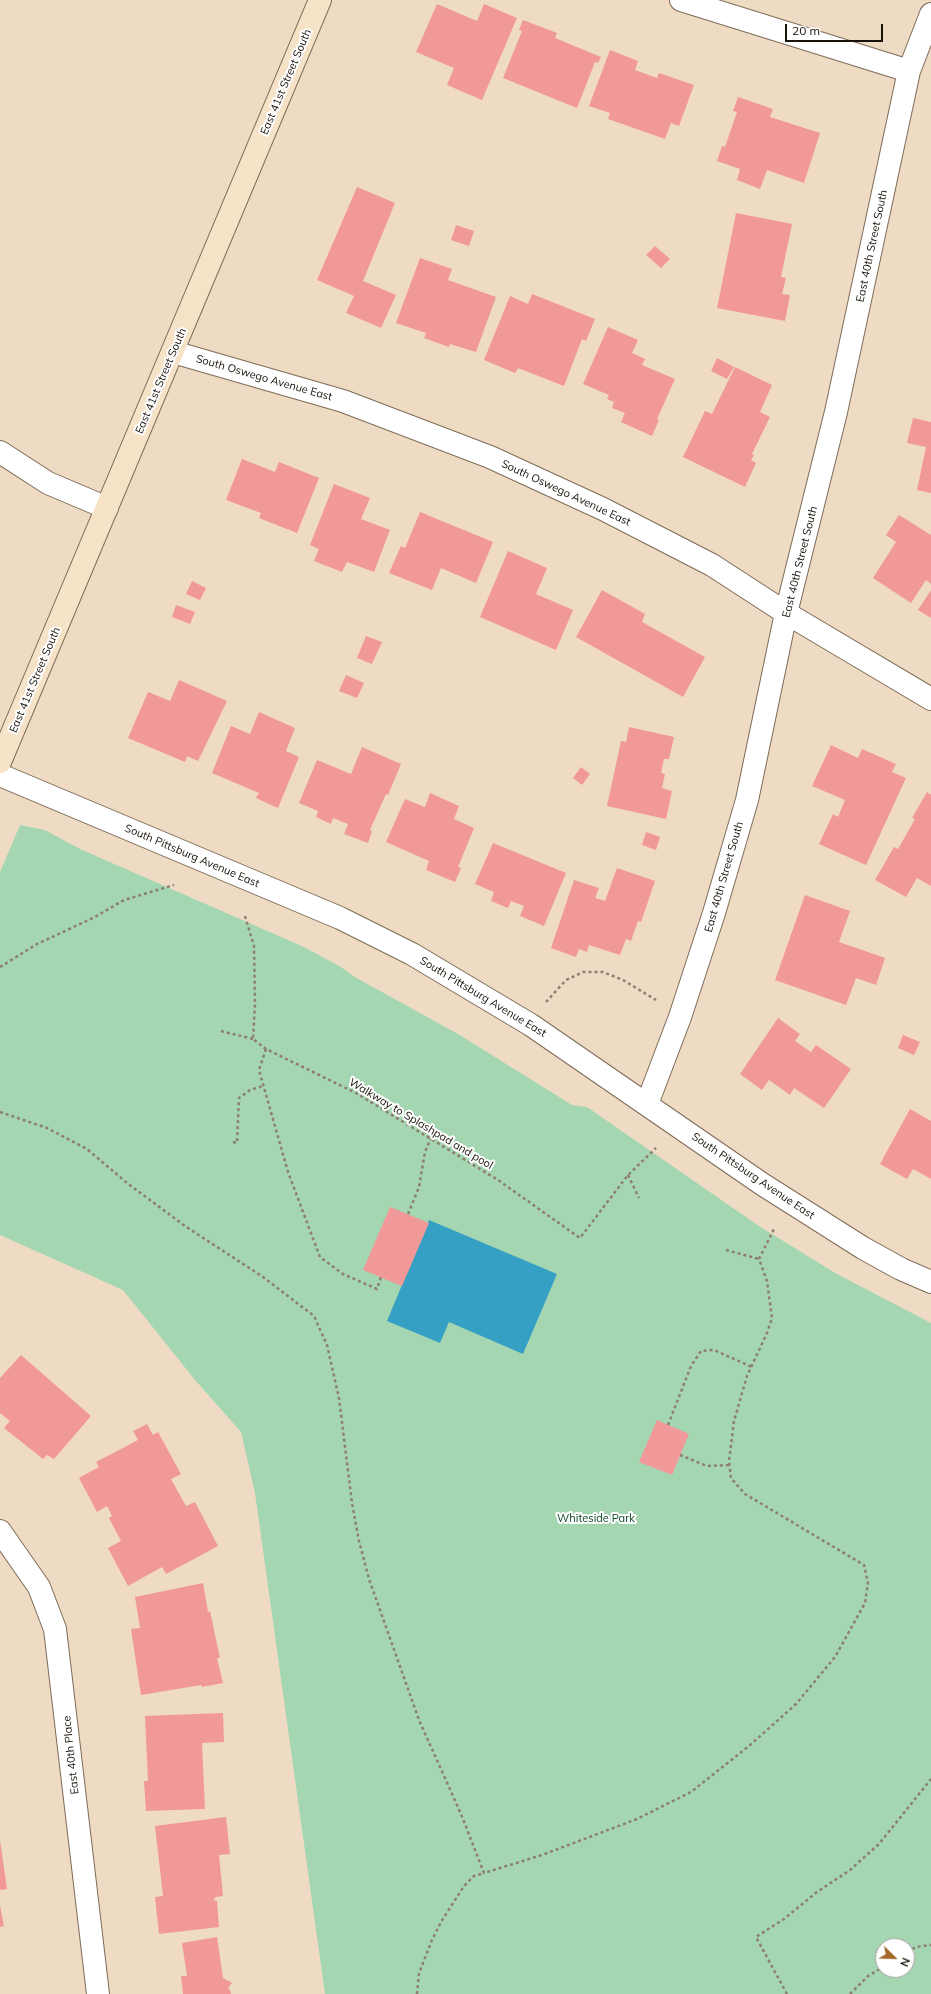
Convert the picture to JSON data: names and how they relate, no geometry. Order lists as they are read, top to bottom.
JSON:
{
  "streets": {
    "main road": ["East 41st Street South"],
    "street": [
      "East 40th Street South",
      "South Oswego Avenue East",
      "South Pittsburg Avenue East",
      "East 40th Place"
    ],
    "path": ["Walkway to Splashpad and pool"]
  },
  "crossings": [
    ["East 41st Street South", "South Oswego Avenue East"],
    ["East 40th Street South", "South Oswego Avenue East"],
    ["East 40th Street South", "South Pittsburg Avenue East"]
  ],
  "parks": ["Whiteside Park"],
  "scale_bar": "20 m",
  "north": "bottom right"
}
